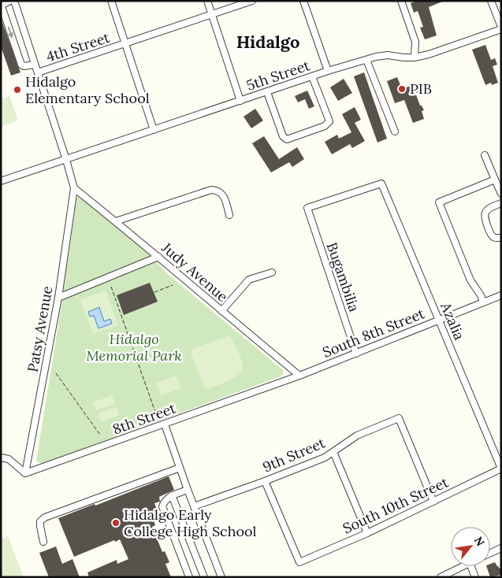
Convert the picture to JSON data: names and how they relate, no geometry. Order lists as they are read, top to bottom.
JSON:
{
  "streets": {
    "street": [
      "4th Street",
      "5th Street",
      "Judy Avenue",
      "Bugambilia",
      "Azalia",
      "Patsy Avenue",
      "South 8th Street",
      "8th Street",
      "9th Street",
      "South 10th Street"
    ]
  },
  "crossings": [
    ["Judy Avenue", "Patsy Avenue"],
    ["Judy Avenue", "South 8th Street"],
    ["Judy Avenue", "8th Street"],
    ["Bugambilia", "Azalia"],
    ["Bugambilia", "South 8th Street"],
    ["Azalia", "South 8th Street"],
    ["Azalia", "South 10th Street"],
    ["Patsy Avenue", "8th Street"],
    ["South 8th Street", "8th Street"],
    ["9th Street", "South 10th Street"]
  ],
  "districts": ["Hidalgo"],
  "parks": ["Hidalgo Memorial Park"],
  "places": ["PIB", "Hidalgo Elementary School", "Hidalgo Early College High School"],
  "north": "top right"
}
